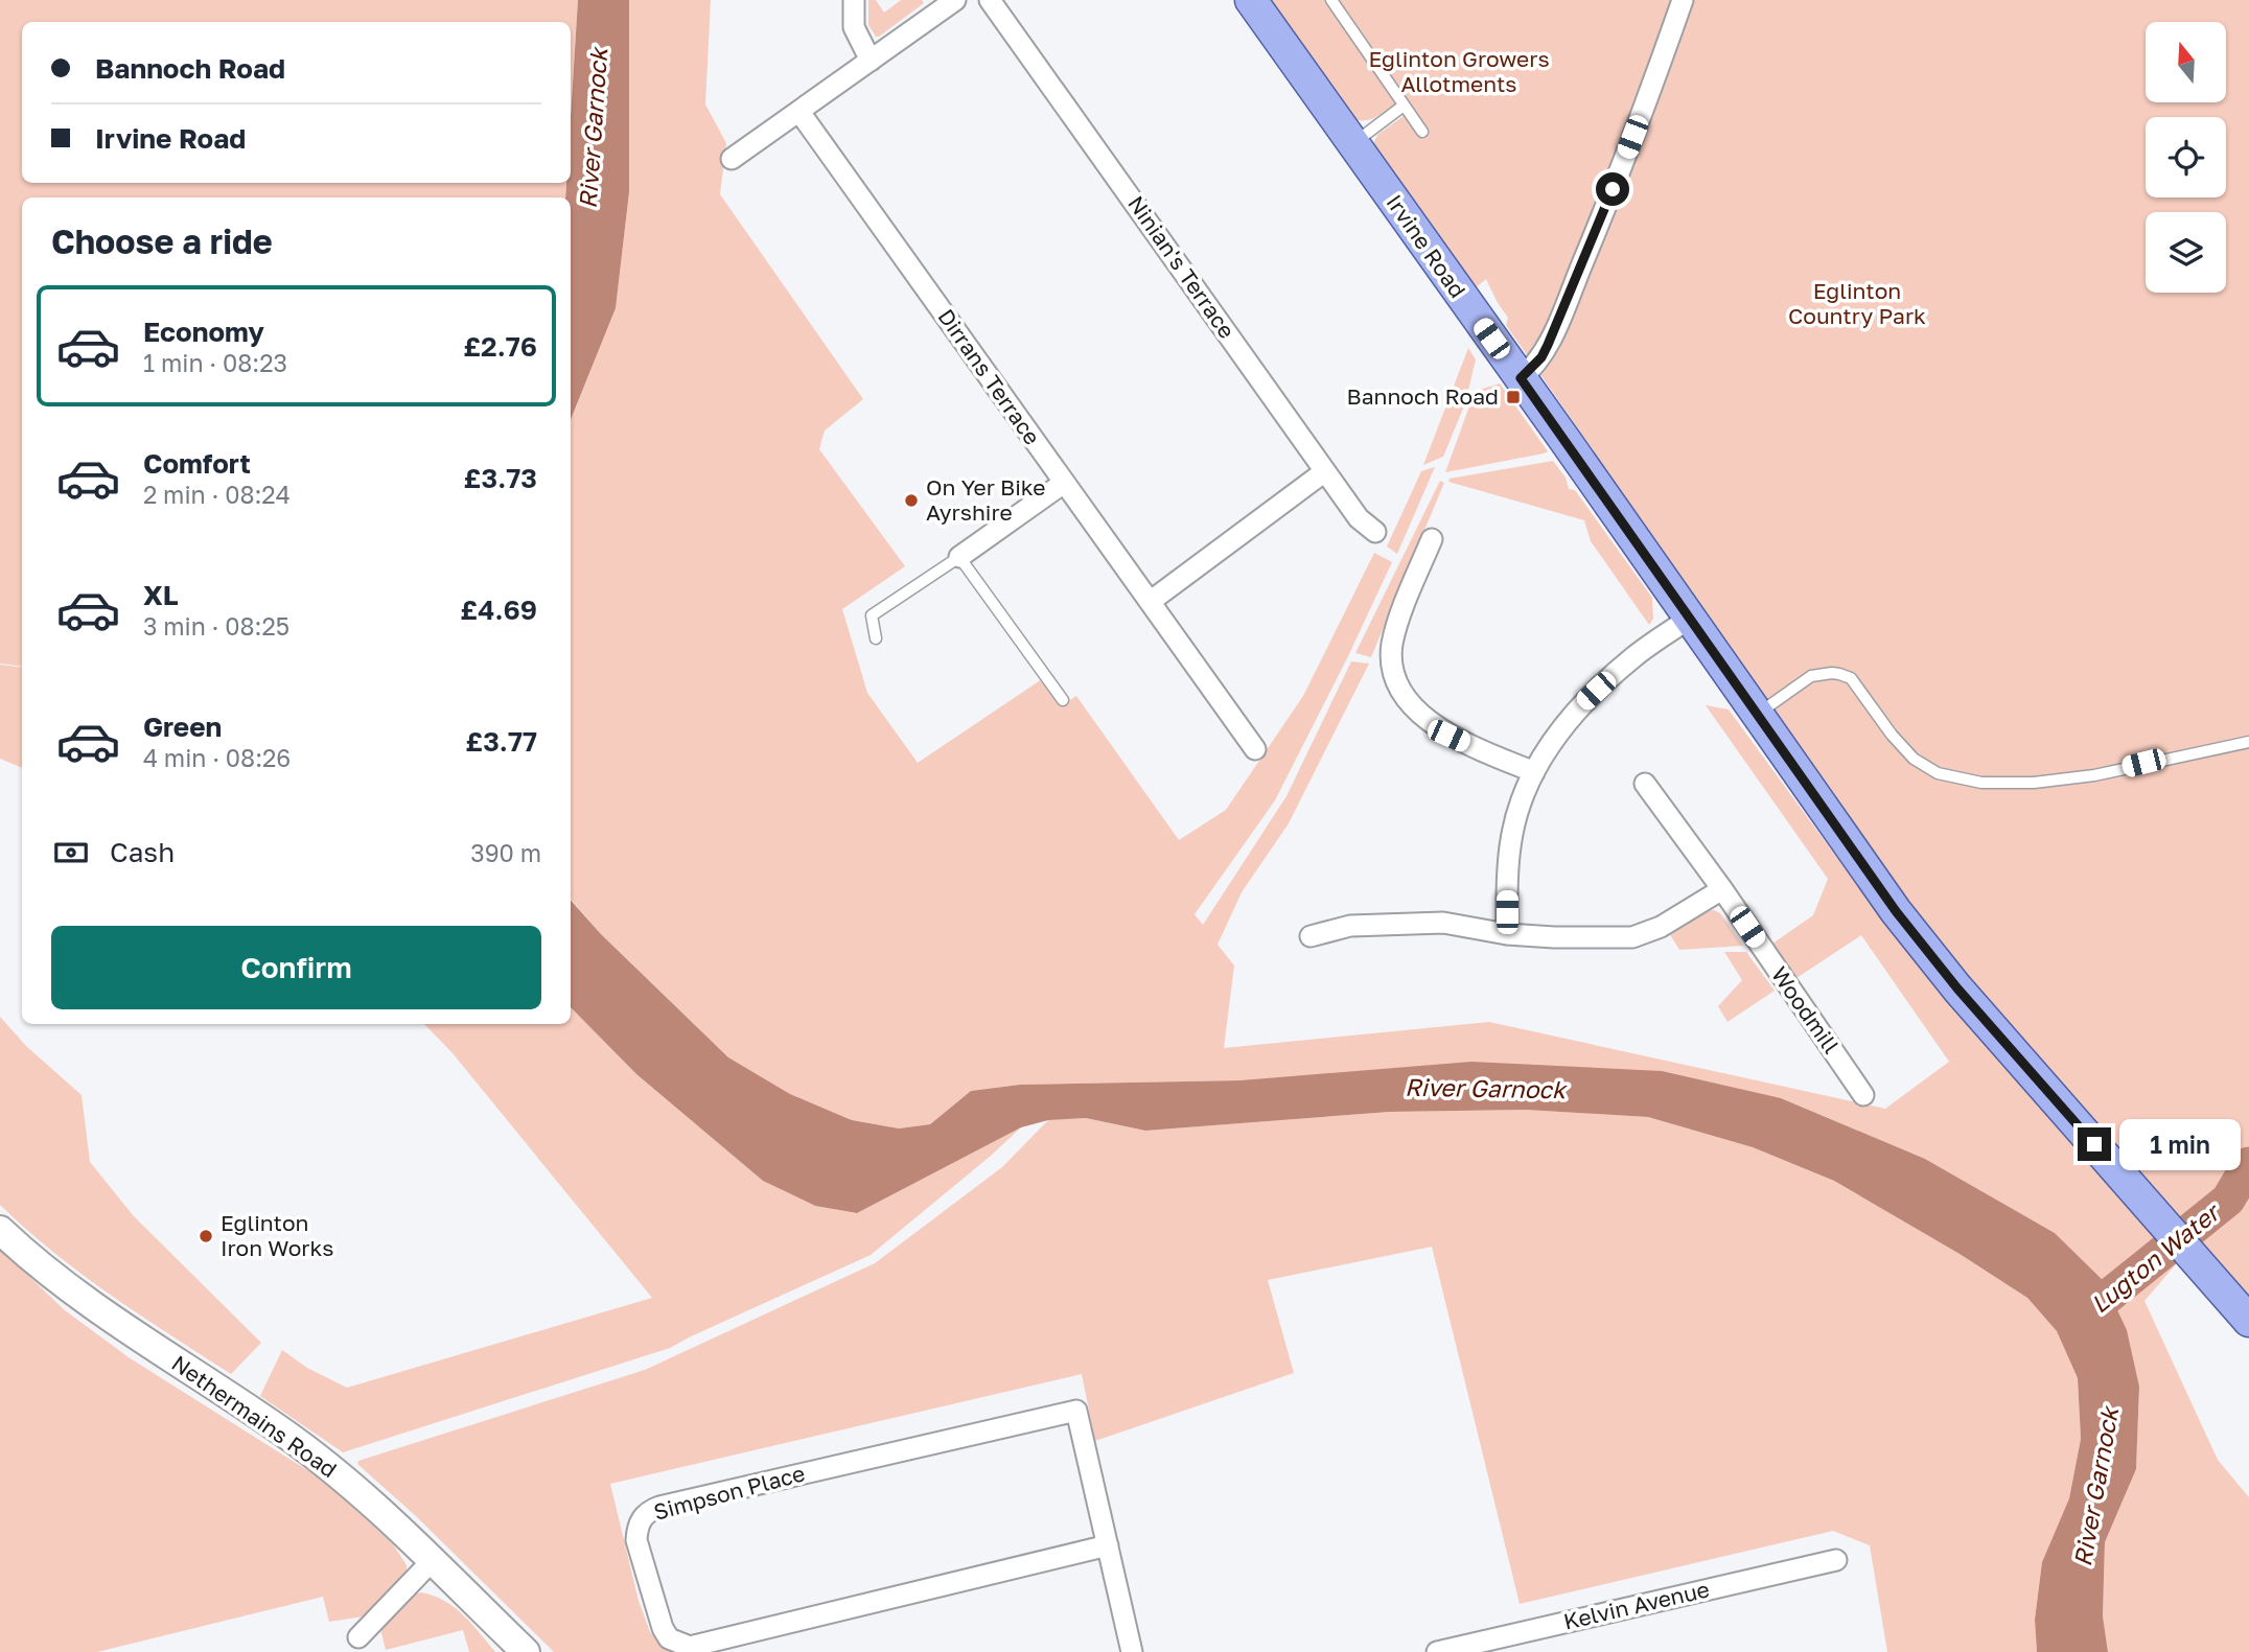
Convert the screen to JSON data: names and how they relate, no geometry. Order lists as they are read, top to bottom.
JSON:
{
  "streets": {
    "main road": ["Irvine Road", "Nethermains Road"],
    "street": [
      "Ninian's Terrace",
      "Dirrans Terrace",
      "Woodmill",
      "Simpson Place",
      "Kelvin Avenue"
    ]
  },
  "water": ["River Garnock", "Lugton Water"],
  "parks": ["Eglinton Growers Allotments", "Eglinton Country Park"],
  "places": {
    "transit": ["Bannoch Road"],
    "other": ["On Yer Bike Ayrshire", "Eglinton Iron Works"]
  },
  "north": "top",
  "page": {
    "banner": ["Bannoch Road", "Irvine Road"],
    "heading": "Choose a ride",
    "list": [
      {
        "name": "Economy",
        "note": "1 min · 08:23",
        "value": "£2.76"
      },
      {
        "name": "Comfort",
        "note": "2 min · 08:24",
        "value": "£3.73"
      },
      {
        "name": "XL",
        "note": "3 min · 08:25",
        "value": "£4.69"
      },
      {
        "name": "Green",
        "note": "4 min · 08:26",
        "value": "£3.77"
      }
    ],
    "pay": ["Cash", "390 m"],
    "buttons": "Confirm",
    "bubble": "1 min"
  }
}
